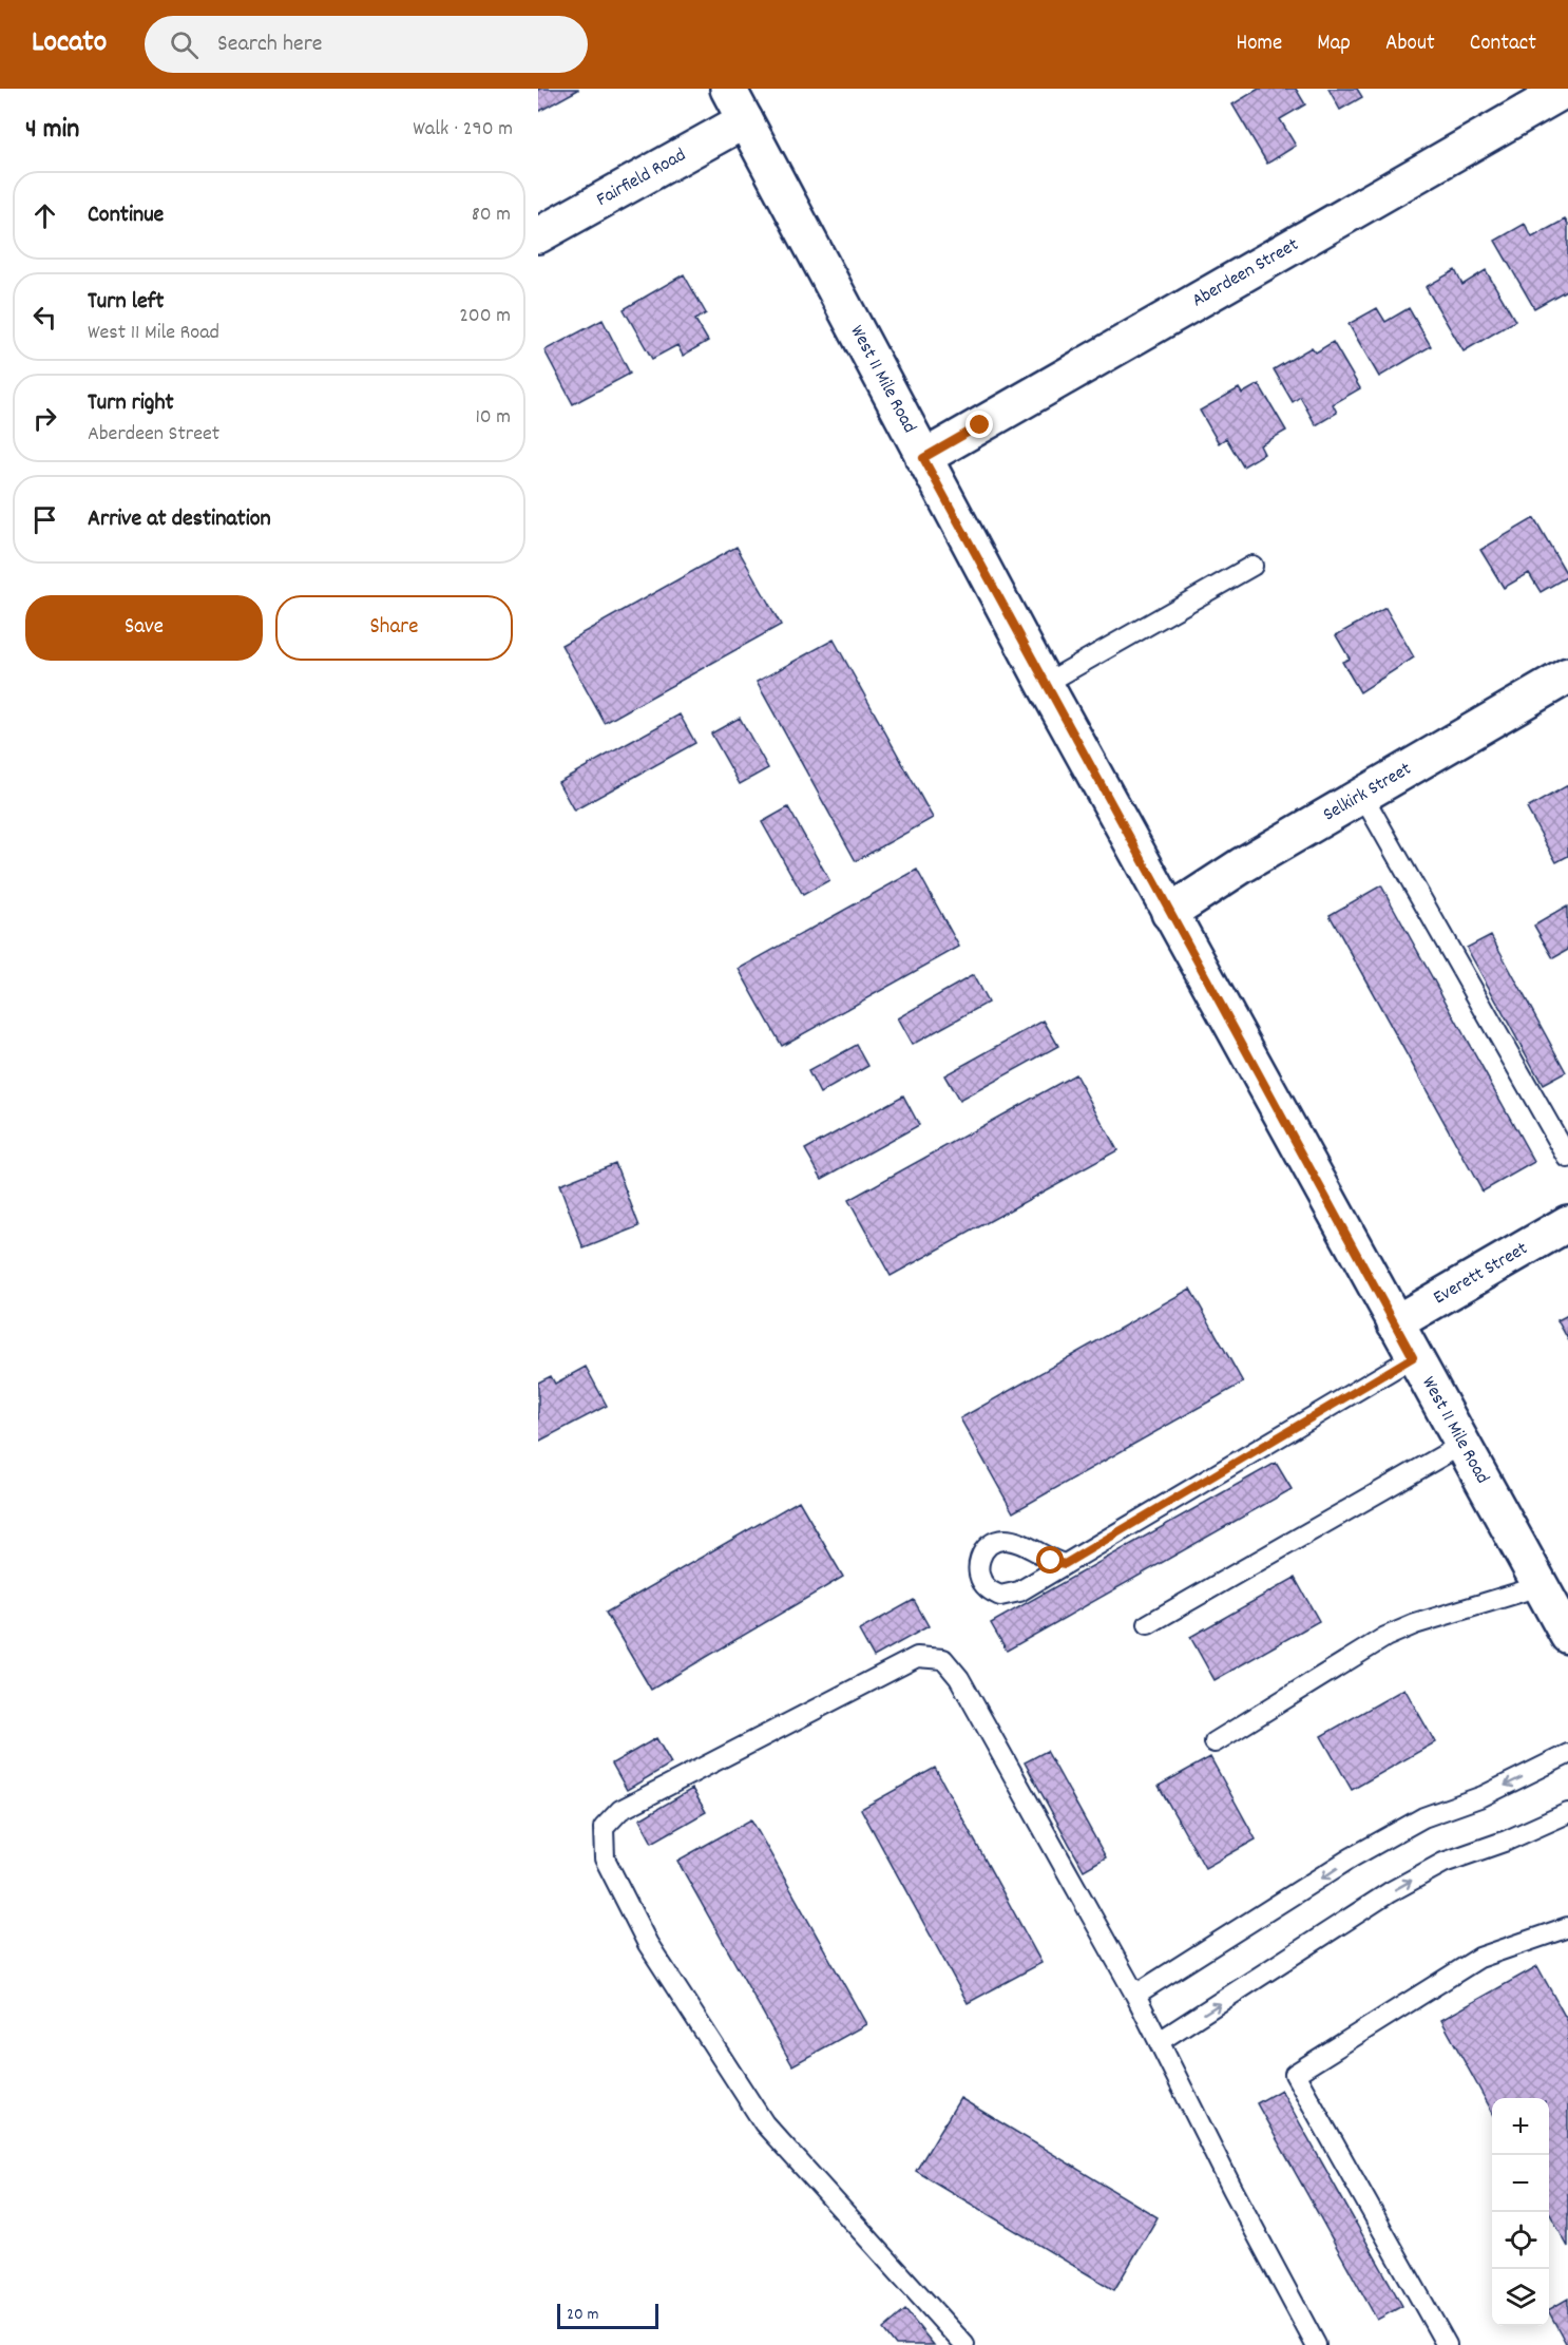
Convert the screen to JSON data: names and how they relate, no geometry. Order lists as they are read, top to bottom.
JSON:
{
  "streets": {
    "main road": [
      "Fairfield Road",
      "Aberdeen Street",
      "West 11 Mile Road",
      "Selkirk Street",
      "Everett Street"
    ]
  },
  "crossings": [
    ["Fairfield Road", "West 11 Mile Road"],
    ["Aberdeen Street", "West 11 Mile Road"],
    ["West 11 Mile Road", "Selkirk Street"],
    ["West 11 Mile Road", "Everett Street"]
  ],
  "scale_bar": "20 m",
  "page": {
    "header": "Locato",
    "search": "Search here",
    "nav": [
      "Home",
      "Map",
      "About",
      "Contact"
    ],
    "heading": ["4 min", "Walk · 290 m"],
    "list": [
      ["Continue", "80 m"],
      ["Turn left", "West 11 Mile Road", "200 m"],
      ["Turn right", "Aberdeen Street", "10 m"],
      "Arrive at destination"
    ],
    "buttons": ["Save", "Share"],
    "map_buttons": ["+", "−"],
    "scale": "20 m"
  }
}
